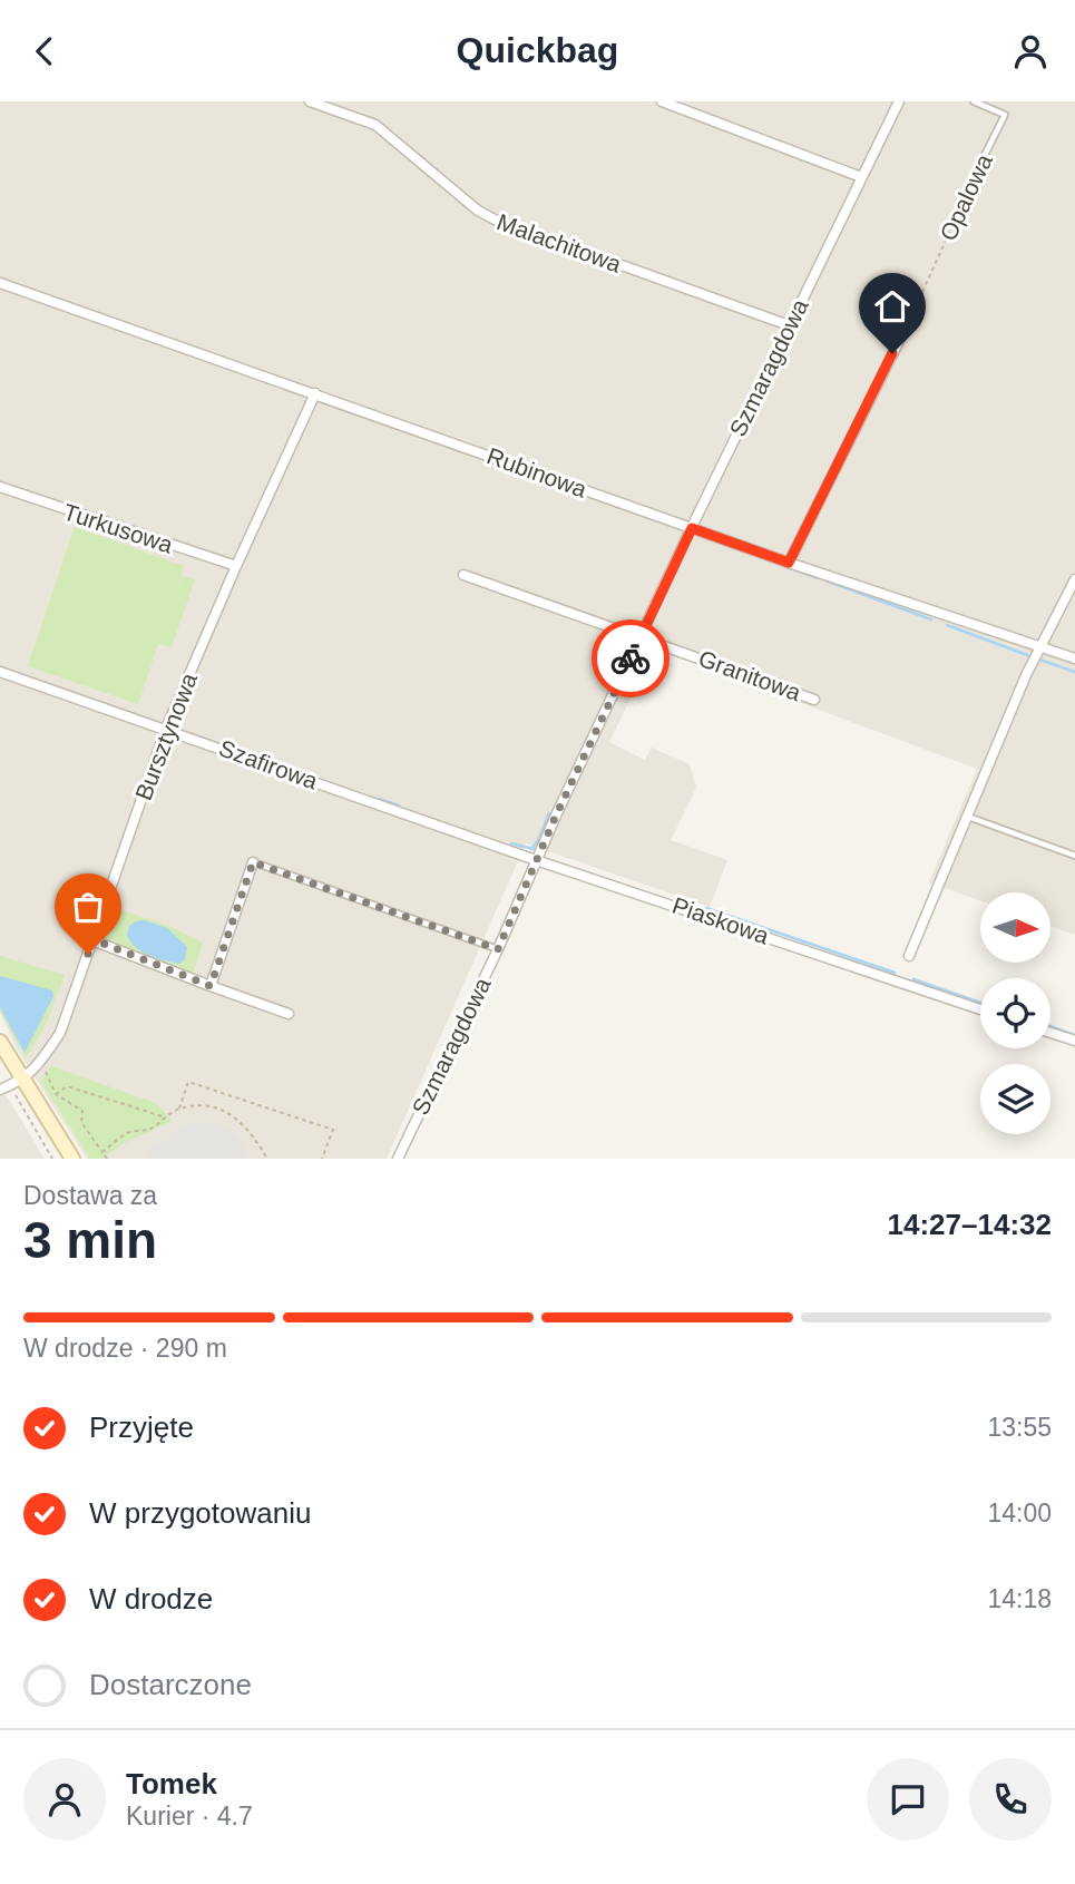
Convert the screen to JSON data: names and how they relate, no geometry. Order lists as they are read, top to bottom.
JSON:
{
  "streets": {
    "street": [
      "Malachitowa",
      "Szmaragdowa",
      "Rubinowa",
      "Turkusowa",
      "Granitowa",
      "Bursztynowa",
      "Szafirowa",
      "Piaskowa"
    ],
    "lane": ["Opalowa"]
  },
  "crossings": [
    ["Malachitowa", "Szmaragdowa"],
    ["Szmaragdowa", "Rubinowa"],
    ["Szmaragdowa", "Granitowa"],
    ["Szmaragdowa", "Szafirowa"],
    ["Szmaragdowa", "Piaskowa"],
    ["Rubinowa", "Bursztynowa"],
    ["Turkusowa", "Bursztynowa"],
    ["Bursztynowa", "Szafirowa"],
    ["Szafirowa", "Piaskowa"]
  ],
  "north": "right",
  "page": {
    "header": "Quickbag",
    "heading": ["3 min", "Dostawa za", "14:27–14:32"],
    "panel": ["Tomek", "Kurier · 4.7"],
    "bar": "W drodze · 290 m",
    "list": [
      ["Przyjęte", "13:55"],
      ["W przygotowaniu", "14:00"],
      ["W drodze", "14:18"],
      "Dostarczone"
    ]
  }
}
